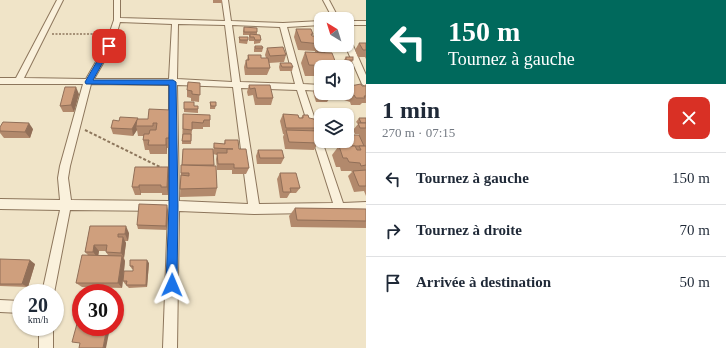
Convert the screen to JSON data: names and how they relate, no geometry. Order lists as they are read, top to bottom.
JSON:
{
  "north": "top left",
  "page": {
    "turn": ["150 m", "Tournez à gauche"],
    "heading": ["1 min", "270 m · 07:15"],
    "list": [
      {
        "name": "Tournez à gauche",
        "value": "150 m"
      },
      {
        "name": "Tournez à droite",
        "value": "70 m"
      },
      {
        "name": "Arrivée à destination",
        "value": "50 m"
      }
    ],
    "speed": "20 km/h",
    "limit": "30"
  }
}
